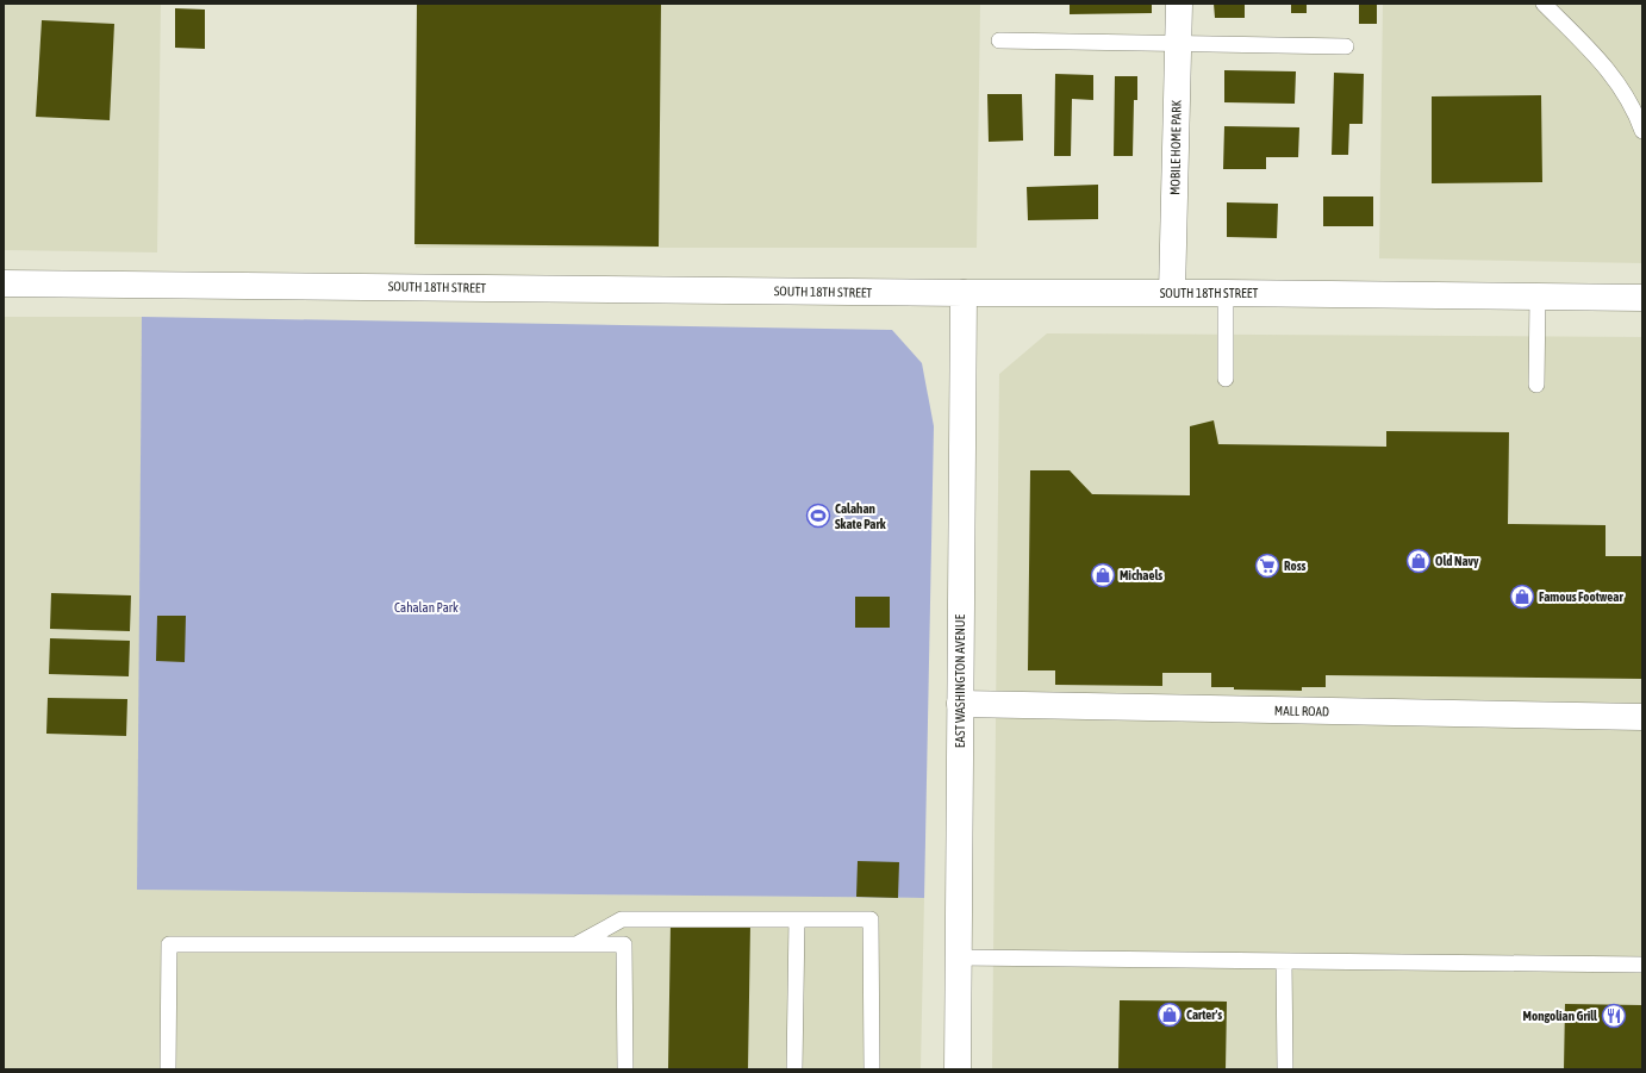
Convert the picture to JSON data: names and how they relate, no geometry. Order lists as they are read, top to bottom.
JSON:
{
  "streets": {
    "street": [
      "MOBILE HOME PARK",
      "SOUTH 18TH STREET",
      "EAST WASHINGTON AVENUE",
      "MALL ROAD"
    ]
  },
  "crossings": [
    ["MOBILE HOME PARK", "SOUTH 18TH STREET"],
    ["SOUTH 18TH STREET", "EAST WASHINGTON AVENUE"],
    ["EAST WASHINGTON AVENUE", "MALL ROAD"]
  ],
  "parks": ["Cahalan Park"],
  "places": {
    "sports": ["Calahan Skate Park"],
    "shop": [
      "Old Navy",
      "Michaels",
      "Famous Footwear",
      "Carter's"
    ],
    "supermarket": ["Ross"],
    "restaurant": ["Mongolian Grill"]
  }
}
